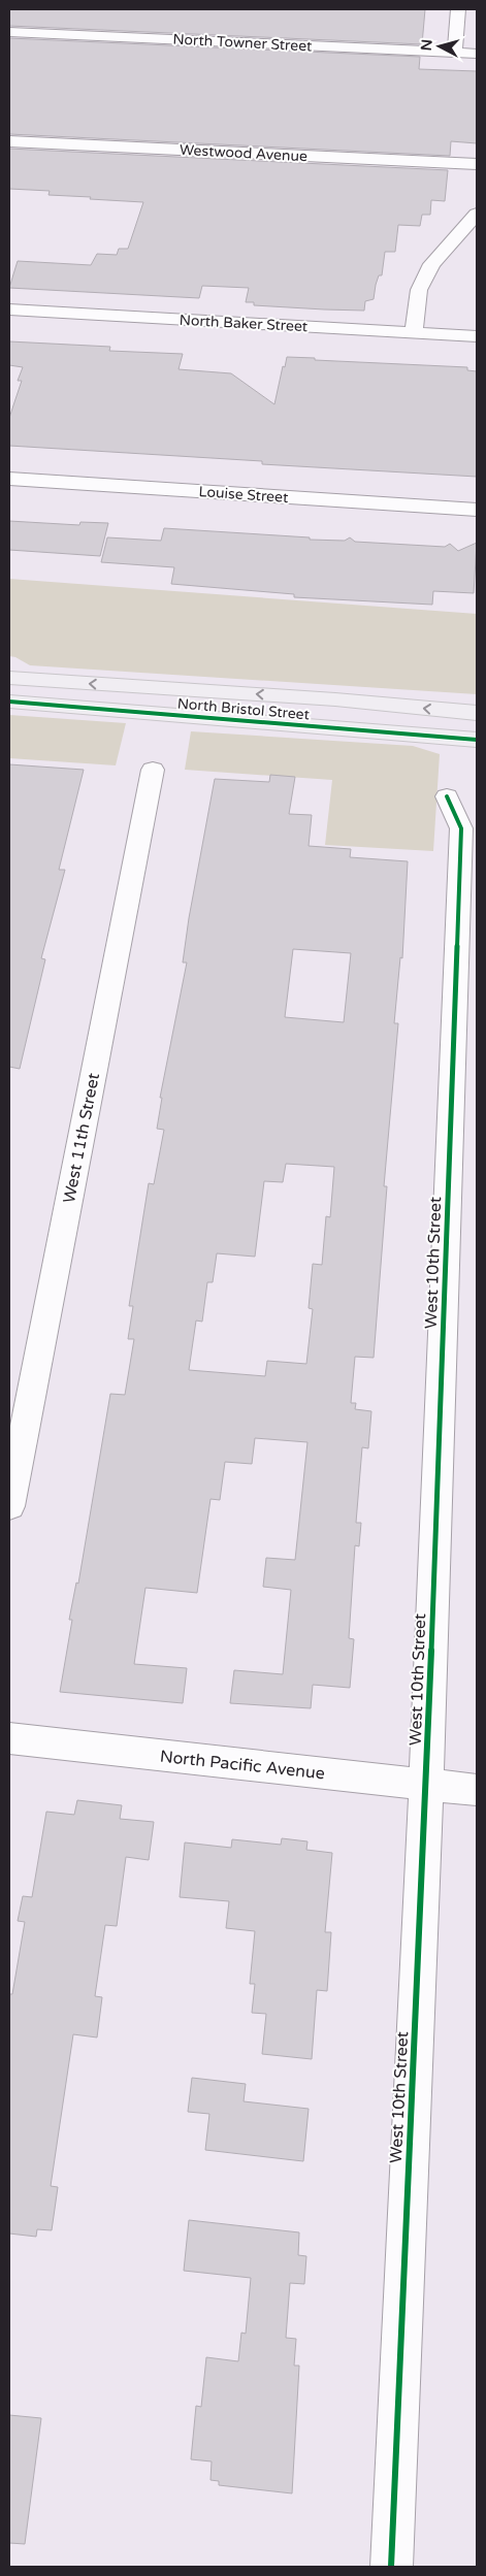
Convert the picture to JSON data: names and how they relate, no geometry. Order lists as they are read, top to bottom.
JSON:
{
  "streets": {
    "main road": ["North Bristol Street"],
    "street": [
      "North Towner Street",
      "Westwood Avenue",
      "North Baker Street",
      "Louise Street",
      "West 11th Street",
      "West 10th Street",
      "North Pacific Avenue"
    ]
  },
  "crossings": [
    ["West 10th Street", "North Pacific Avenue"]
  ],
  "north": "left"
}
